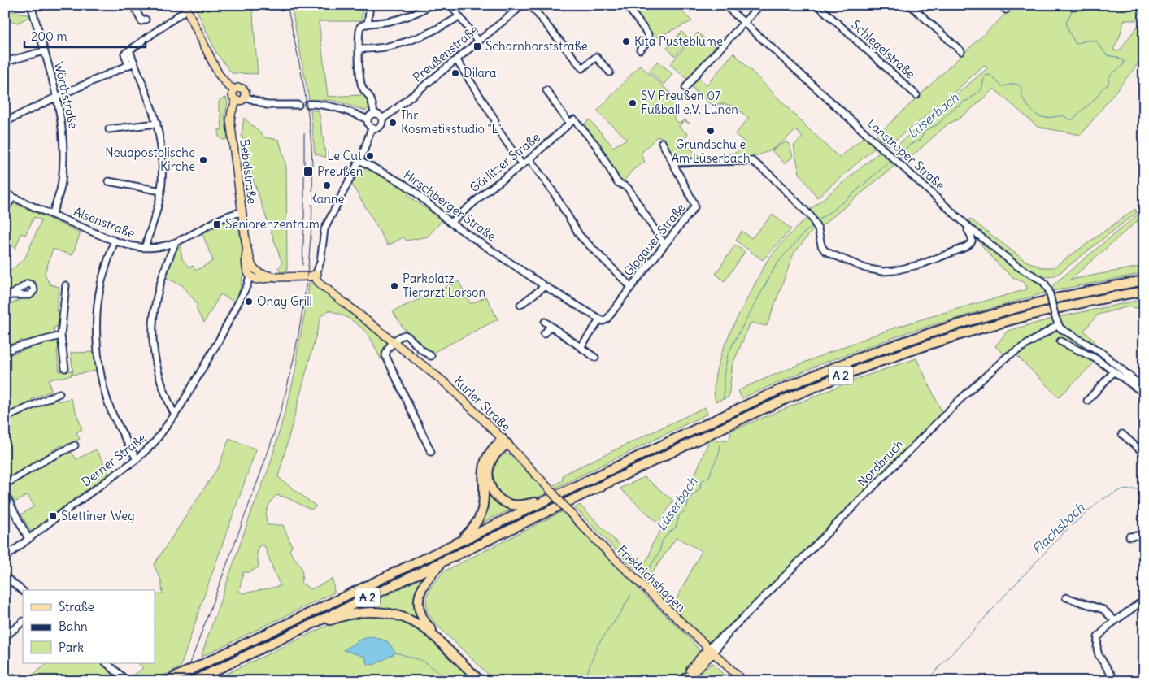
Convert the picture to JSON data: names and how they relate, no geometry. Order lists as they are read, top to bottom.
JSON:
{
  "streets": {
    "highway": ["A 2"],
    "main road": ["Bebelstraße", "Kurler Straße", "Friedrichshagen"],
    "street": [
      "Schlegelstraße",
      "Preußenstraße",
      "Wörthstraße",
      "Lanstroper Straße",
      "Görlitzer Straße",
      "Hirschberger Straße",
      "Alsenstraße",
      "Glogauer Straße",
      "Derner Straße",
      "Nordbruch"
    ]
  },
  "crossings": [
    ["Wörthstraße", "Alsenstraße"],
    ["Lanstroper Straße", "Nordbruch"],
    ["Görlitzer Straße", "Hirschberger Straße"],
    ["Bebelstraße", "Alsenstraße"],
    ["Bebelstraße", "Derner Straße"],
    ["Hirschberger Straße", "Glogauer Straße"],
    ["Kurler Straße", "Friedrichshagen"],
    ["Nordbruch", "Friedrichshagen"]
  ],
  "water": ["Lüserbach", "Flachsbach"],
  "places": {
    "other": [
      "Kita Pusteblume",
      "Dilara",
      "SV Preußen 07 Fußball e.V. Lünen",
      "Ihr Kosmetikstudio \"L\"",
      "Grundschule Am Lüserbach",
      "Le Cut",
      "Neuapostolische Kirche",
      "Kanne",
      "Parkplatz Tierarzt Lorson",
      "Onay Grill"
    ],
    "transit": [
      "Scharnhorststraße",
      "Preußen",
      "Seniorenzentrum",
      "Stettiner Weg"
    ]
  },
  "legend": ["Straße", "Bahn", "Park"],
  "scale_bar": "200 m"
}
